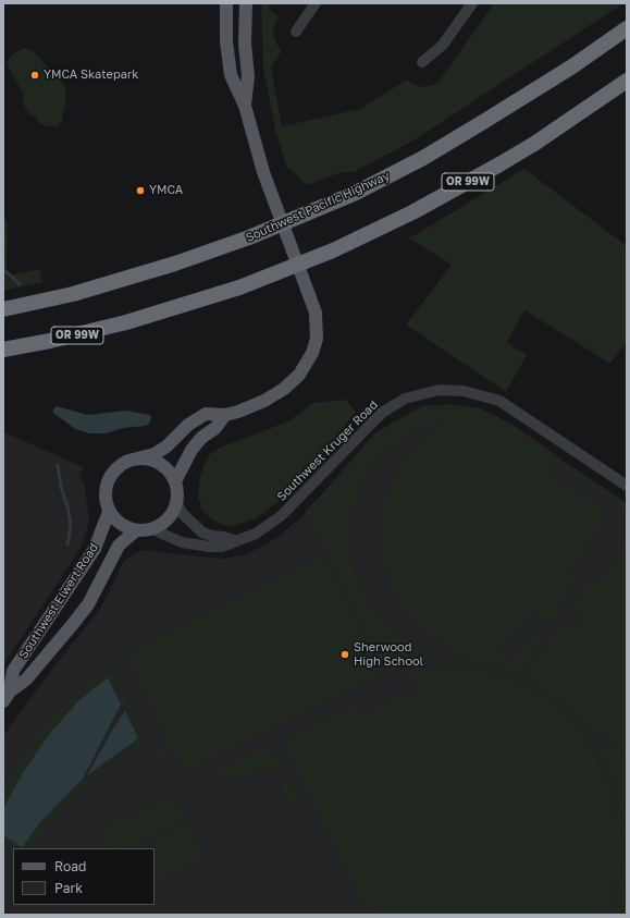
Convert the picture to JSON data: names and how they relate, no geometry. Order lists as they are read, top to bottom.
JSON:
{
  "streets": {
    "highway": ["OR 99W", "Southwest Pacific Highway"],
    "main road": ["Southwest Elwert Road"],
    "street": ["Southwest Kruger Road"]
  },
  "crossings": [
    ["Southwest Kruger Road", "Southwest Elwert Road"]
  ],
  "places": ["YMCA Skatepark", "YMCA", "Sherwood High School"],
  "legend": ["Road", "Park"]
}
